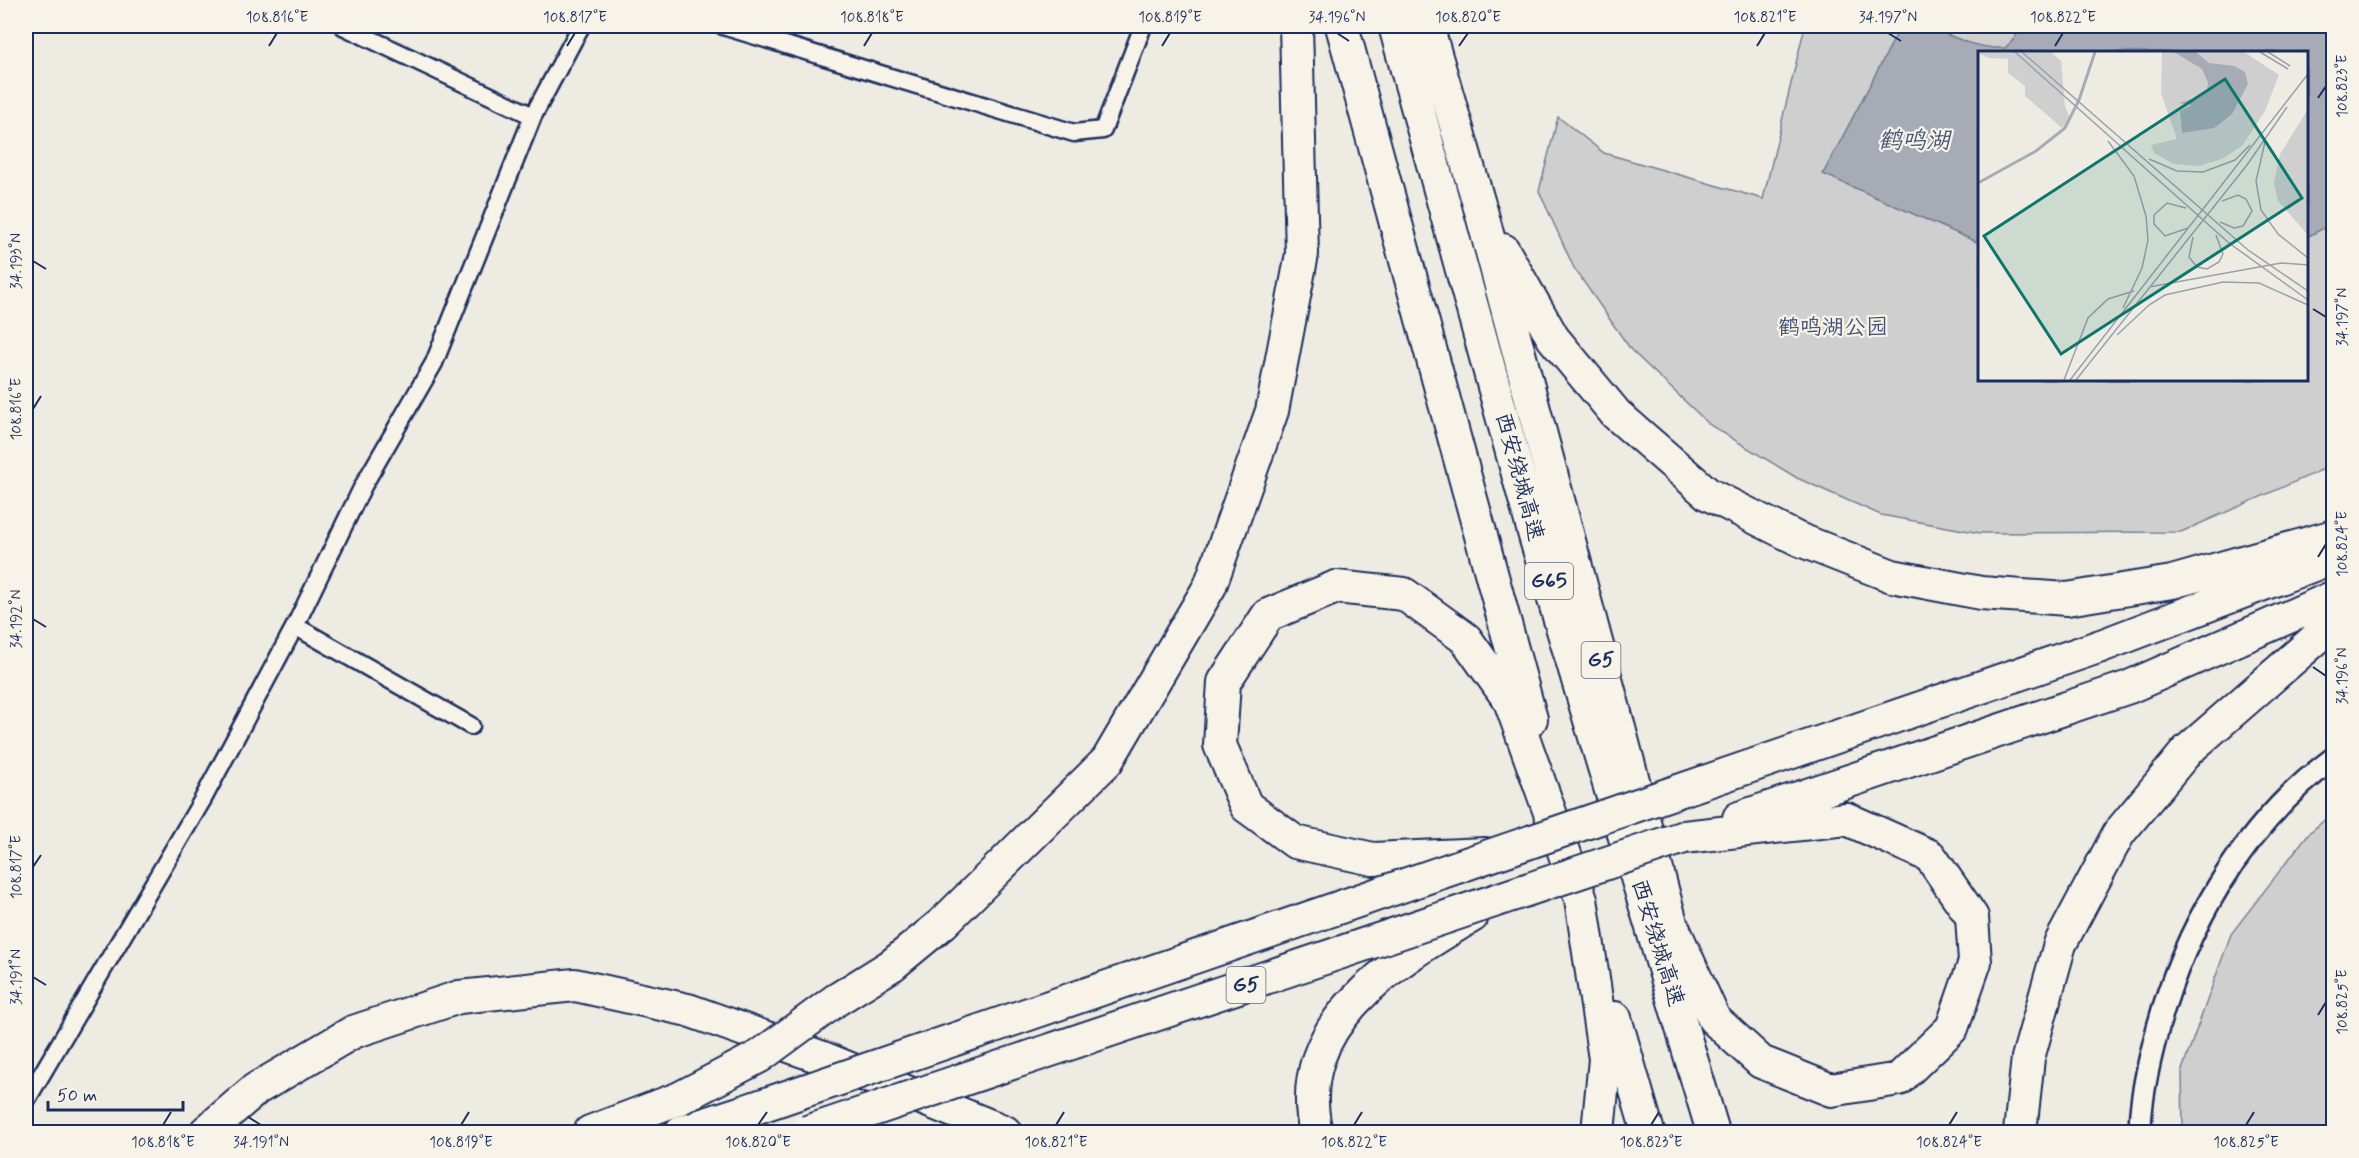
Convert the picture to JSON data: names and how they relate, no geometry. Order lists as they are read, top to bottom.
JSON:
{
  "streets": {
    "highway": ["西安绕城高速", "G65", "G5"]
  },
  "water": ["鹤鸣湖"],
  "parks": ["鹤鸣湖公园"],
  "scale_bar": "50 m",
  "coordinates": [
    "108.816°E",
    "108.817°E",
    "108.818°E",
    "108.819°E",
    "34.196°N",
    "108.820°E",
    "108.821°E",
    "34.197°N",
    "108.822°E",
    "108.823°E",
    "34.193°N",
    "108.824°E",
    "34.192°N",
    "34.191°N",
    "108.825°E"
  ]
}
